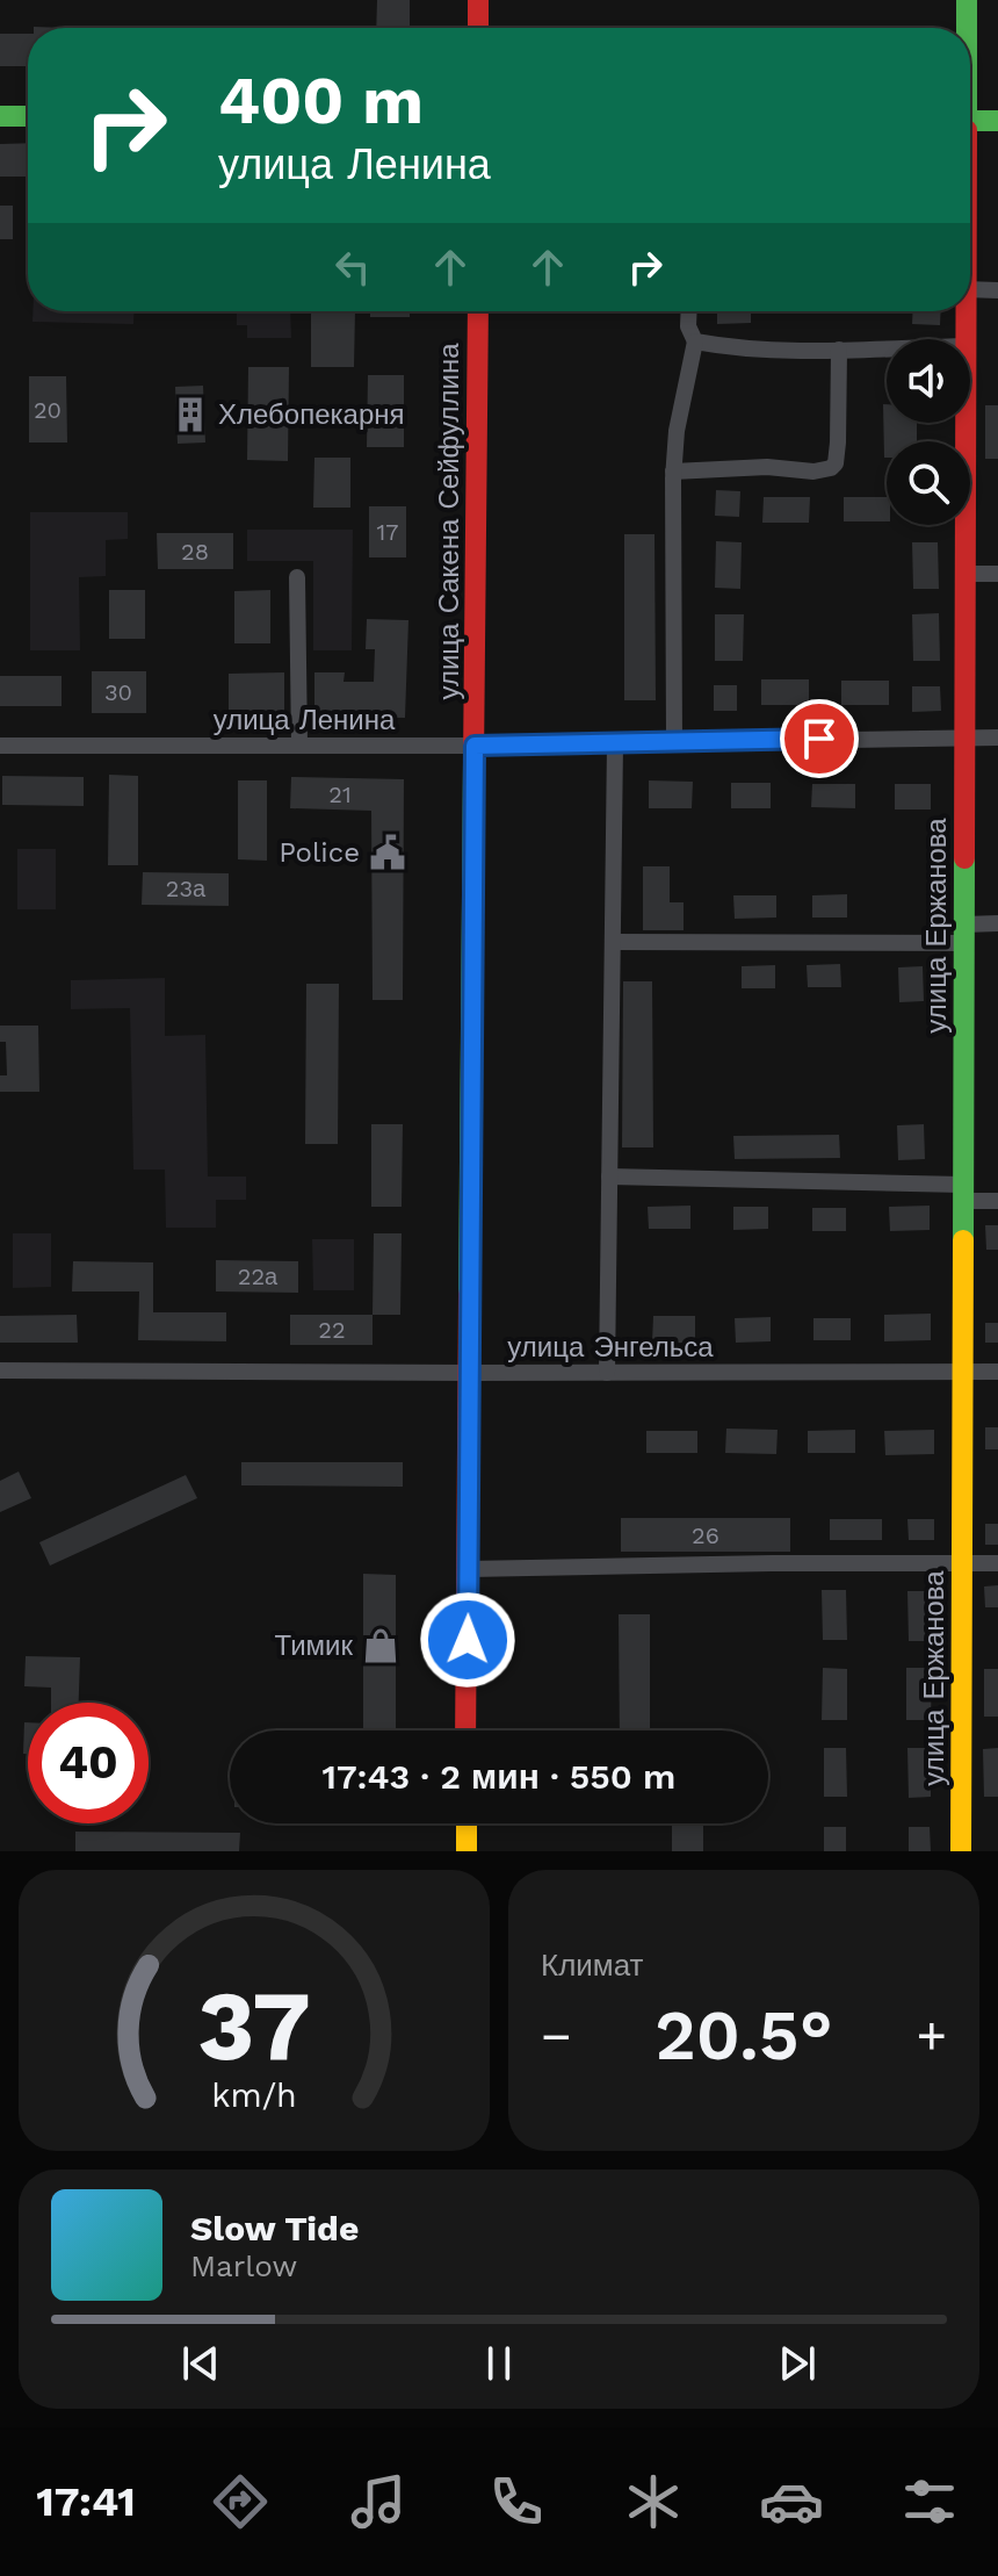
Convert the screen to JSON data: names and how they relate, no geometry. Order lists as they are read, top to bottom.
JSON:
{
  "streets": {
    "street": [
      "улица Сакена Сейфуллина",
      "улица Ленина",
      "улица Ержанова",
      "улица Энгельса"
    ]
  },
  "crossings": [
    ["улица Сакена Сейфуллина", "улица Ленина"],
    ["улица Сакена Сейфуллина", "улица Энгельса"],
    ["улица Ленина", "улица Ержанова"],
    ["улица Ержанова", "улица Энгельса"]
  ],
  "places": {
    "building": ["Хлебопекарня"],
    "public building": ["Police"],
    "shop": ["Тимик"]
  },
  "house_numbers": [
    "20",
    "17",
    "28",
    "30",
    "21",
    "23а",
    "22а",
    "22",
    "26"
  ],
  "page": {
    "turn": ["400 m", "улица Ленина"],
    "limit": "40",
    "trip": "17:43 · 2 мин · 550 m",
    "tile": "Климат",
    "heat": ["−", "20.5°", "+"],
    "song": ["Slow Tide", "Marlow"],
    "tabs": "17:41",
    "gauge": ["37", "km/h"]
  }
}
